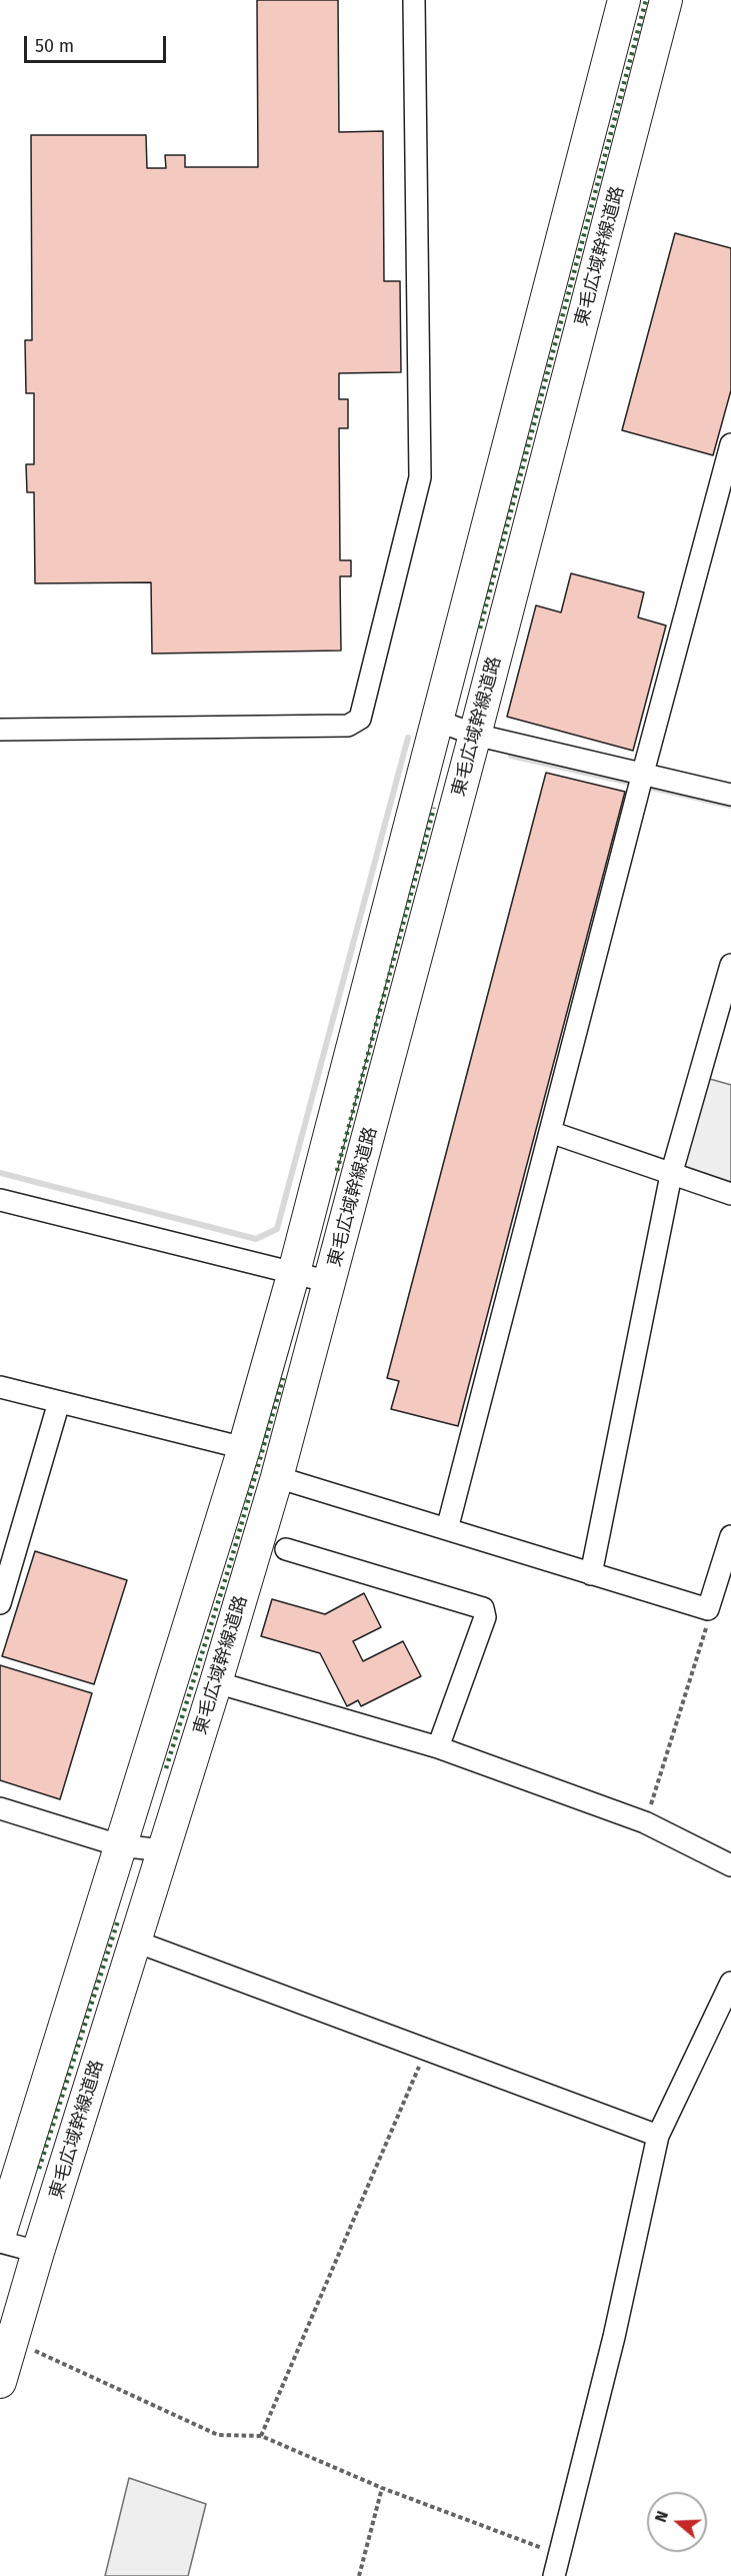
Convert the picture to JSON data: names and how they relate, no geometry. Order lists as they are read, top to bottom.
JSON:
{
  "streets": {
    "highway": ["東毛広域幹線道路"]
  },
  "scale_bar": "50 m",
  "north": "left"
}
